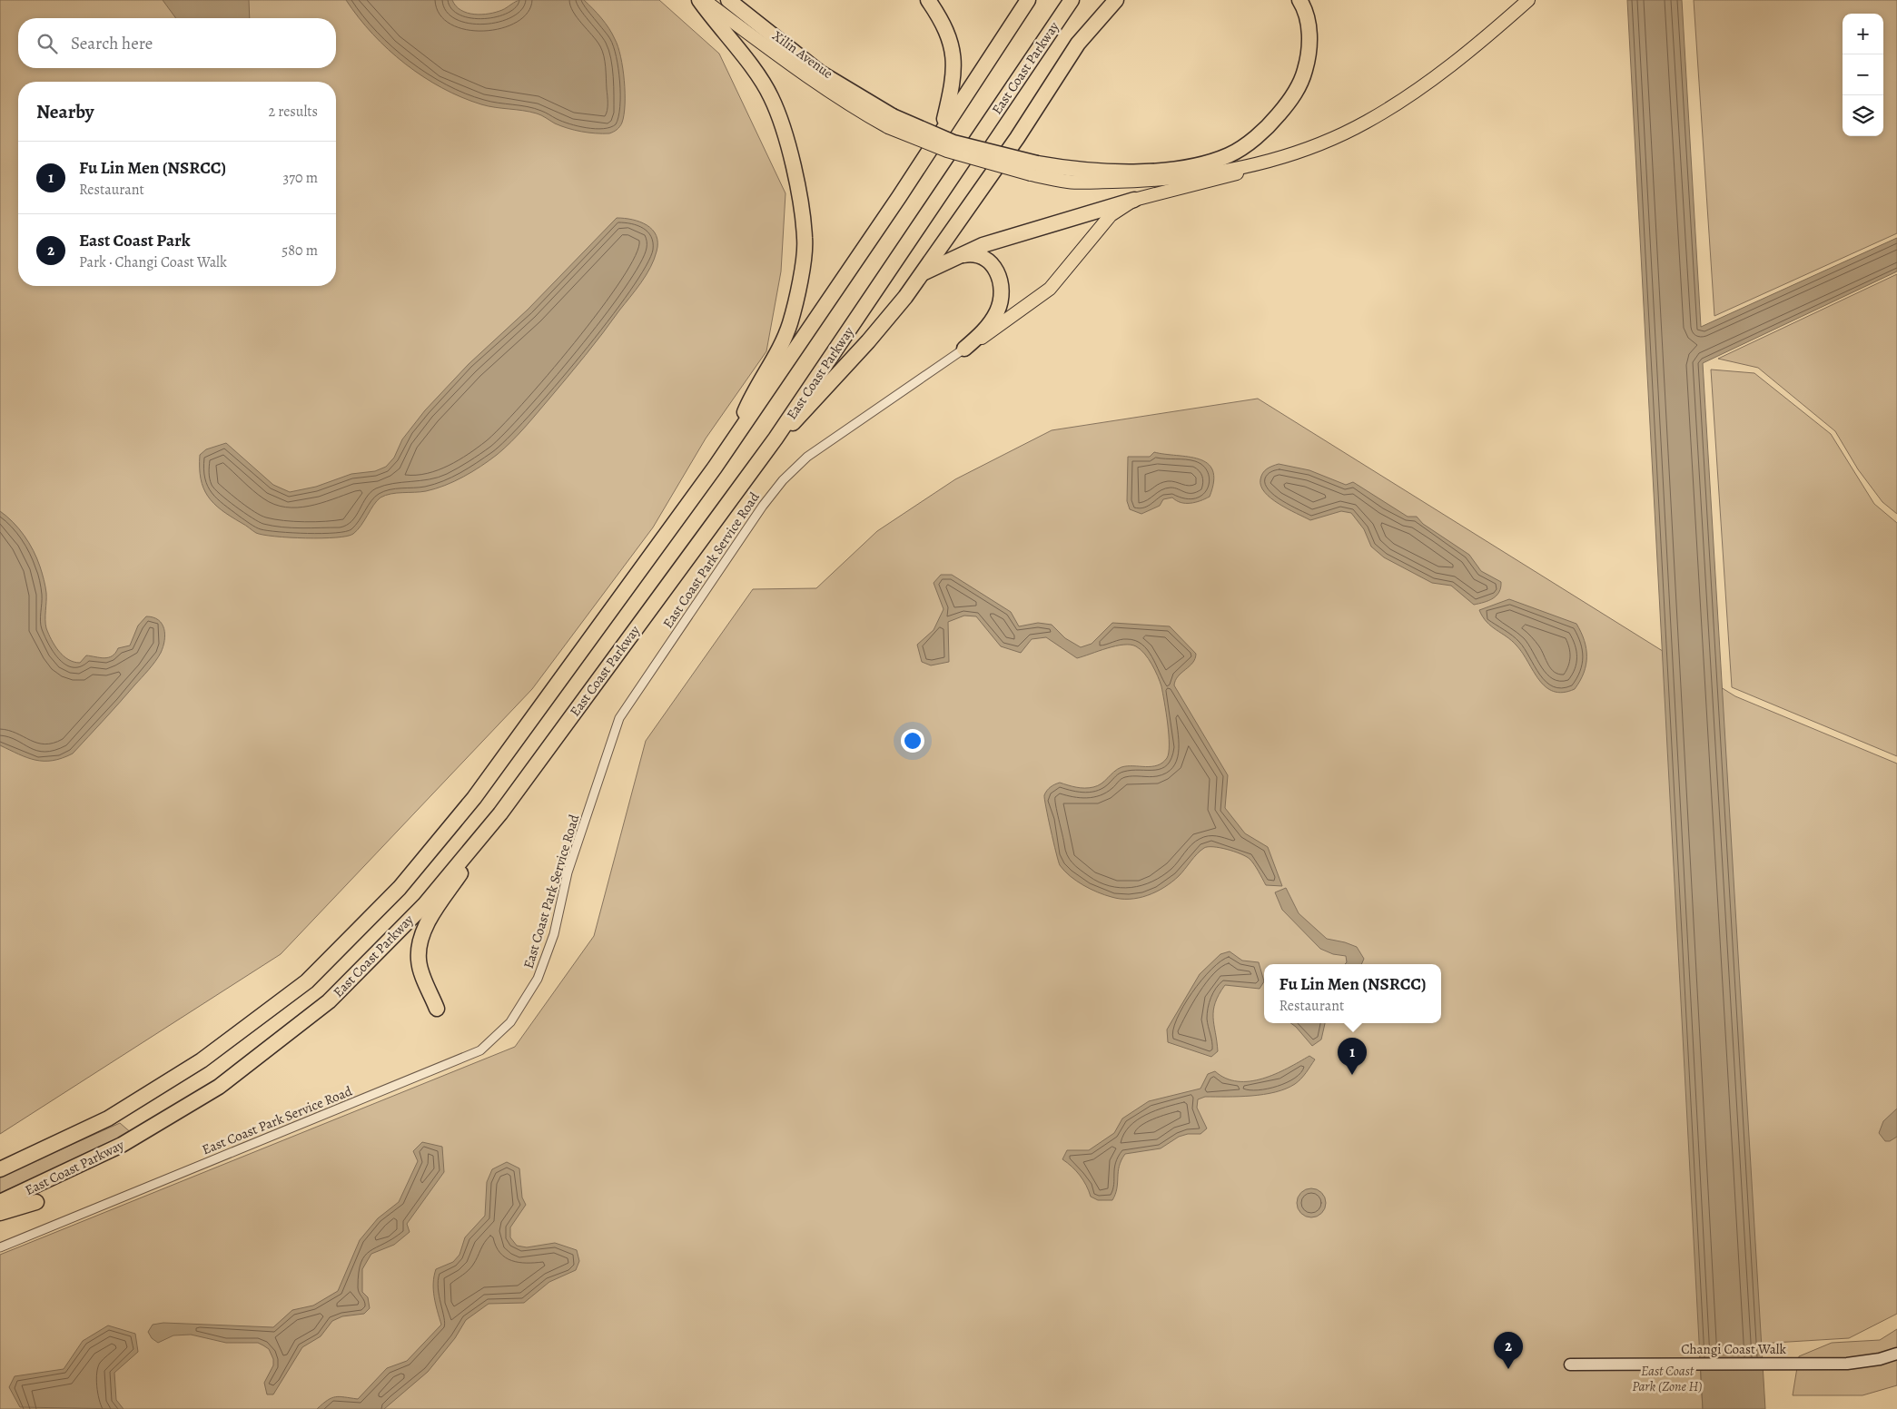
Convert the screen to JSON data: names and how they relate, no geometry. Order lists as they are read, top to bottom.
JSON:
{
  "streets": {
    "highway": ["East Coast Parkway"],
    "main road": ["Xilin Avenue"],
    "street": ["East Coast Park Service Road", "Changi Coast Walk"]
  },
  "parks": ["East Coast Park (Zone H)"],
  "page": {
    "map_buttons": ["+", "−"],
    "search": "Search here",
    "heading": ["Nearby", "2 results"],
    "list": [
      {
        "mark": "1",
        "name": "Fu Lin Men (NSRCC)",
        "note": "Restaurant",
        "value": "370 m"
      },
      {
        "mark": "2",
        "name": "East Coast Park",
        "note": "Park · Changi Coast Walk",
        "value": "580 m"
      }
    ],
    "popup": ["Fu Lin Men (NSRCC)", "Restaurant"],
    "pins": ["1", "2"]
  }
}
